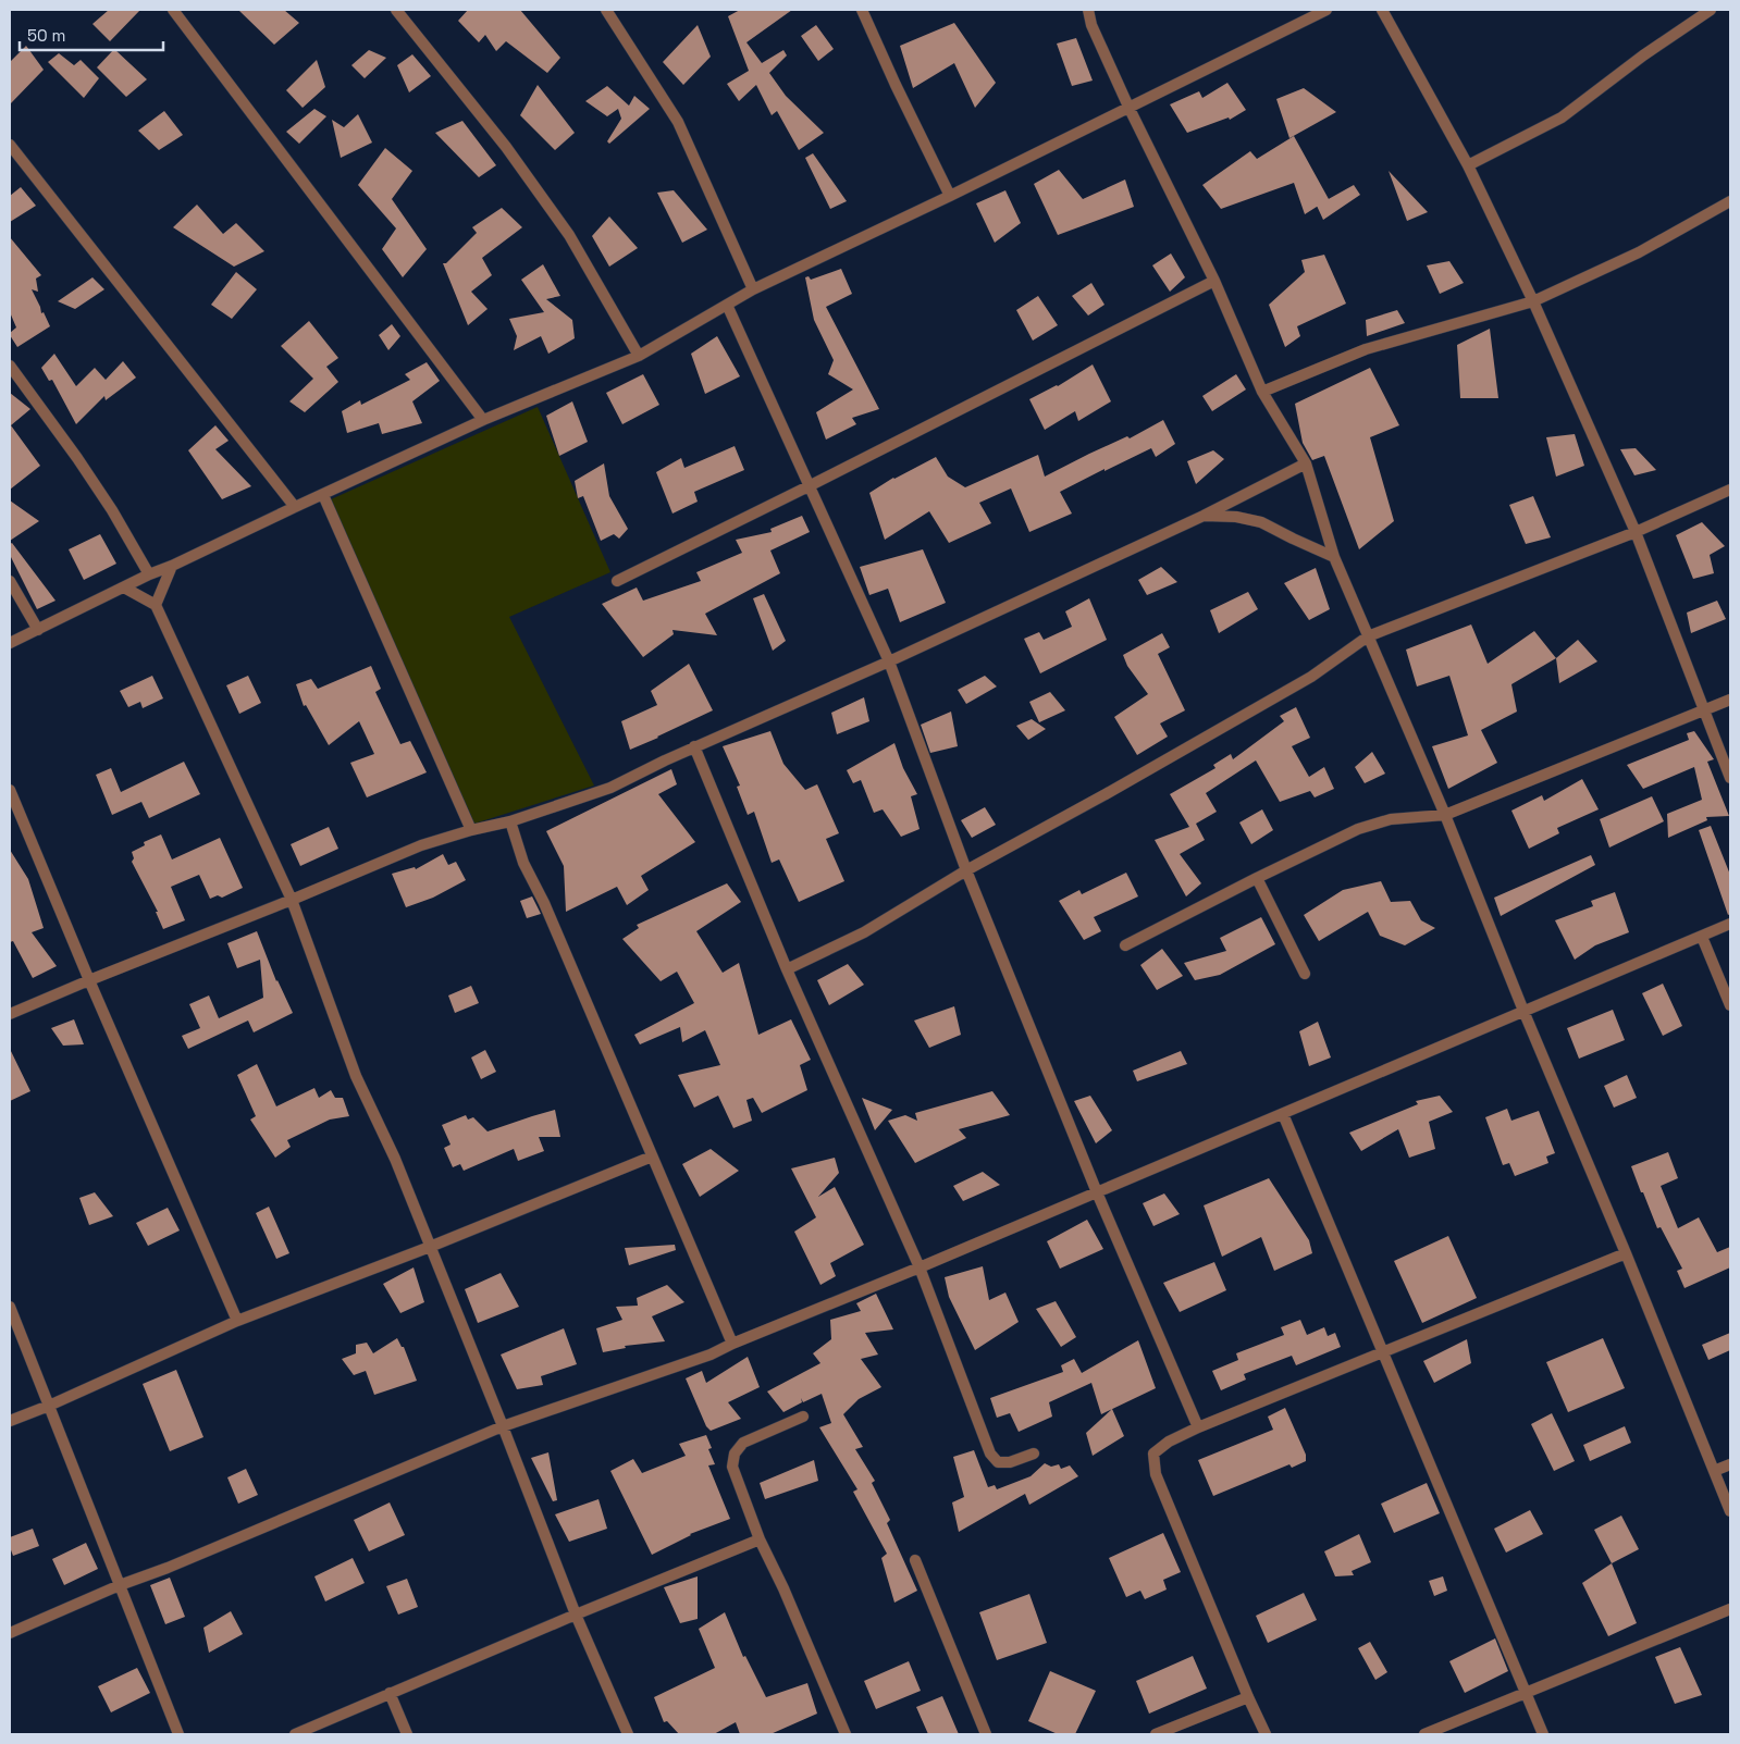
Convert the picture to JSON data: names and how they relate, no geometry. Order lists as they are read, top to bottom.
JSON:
{
  "scale_bar": "50 m"
}
